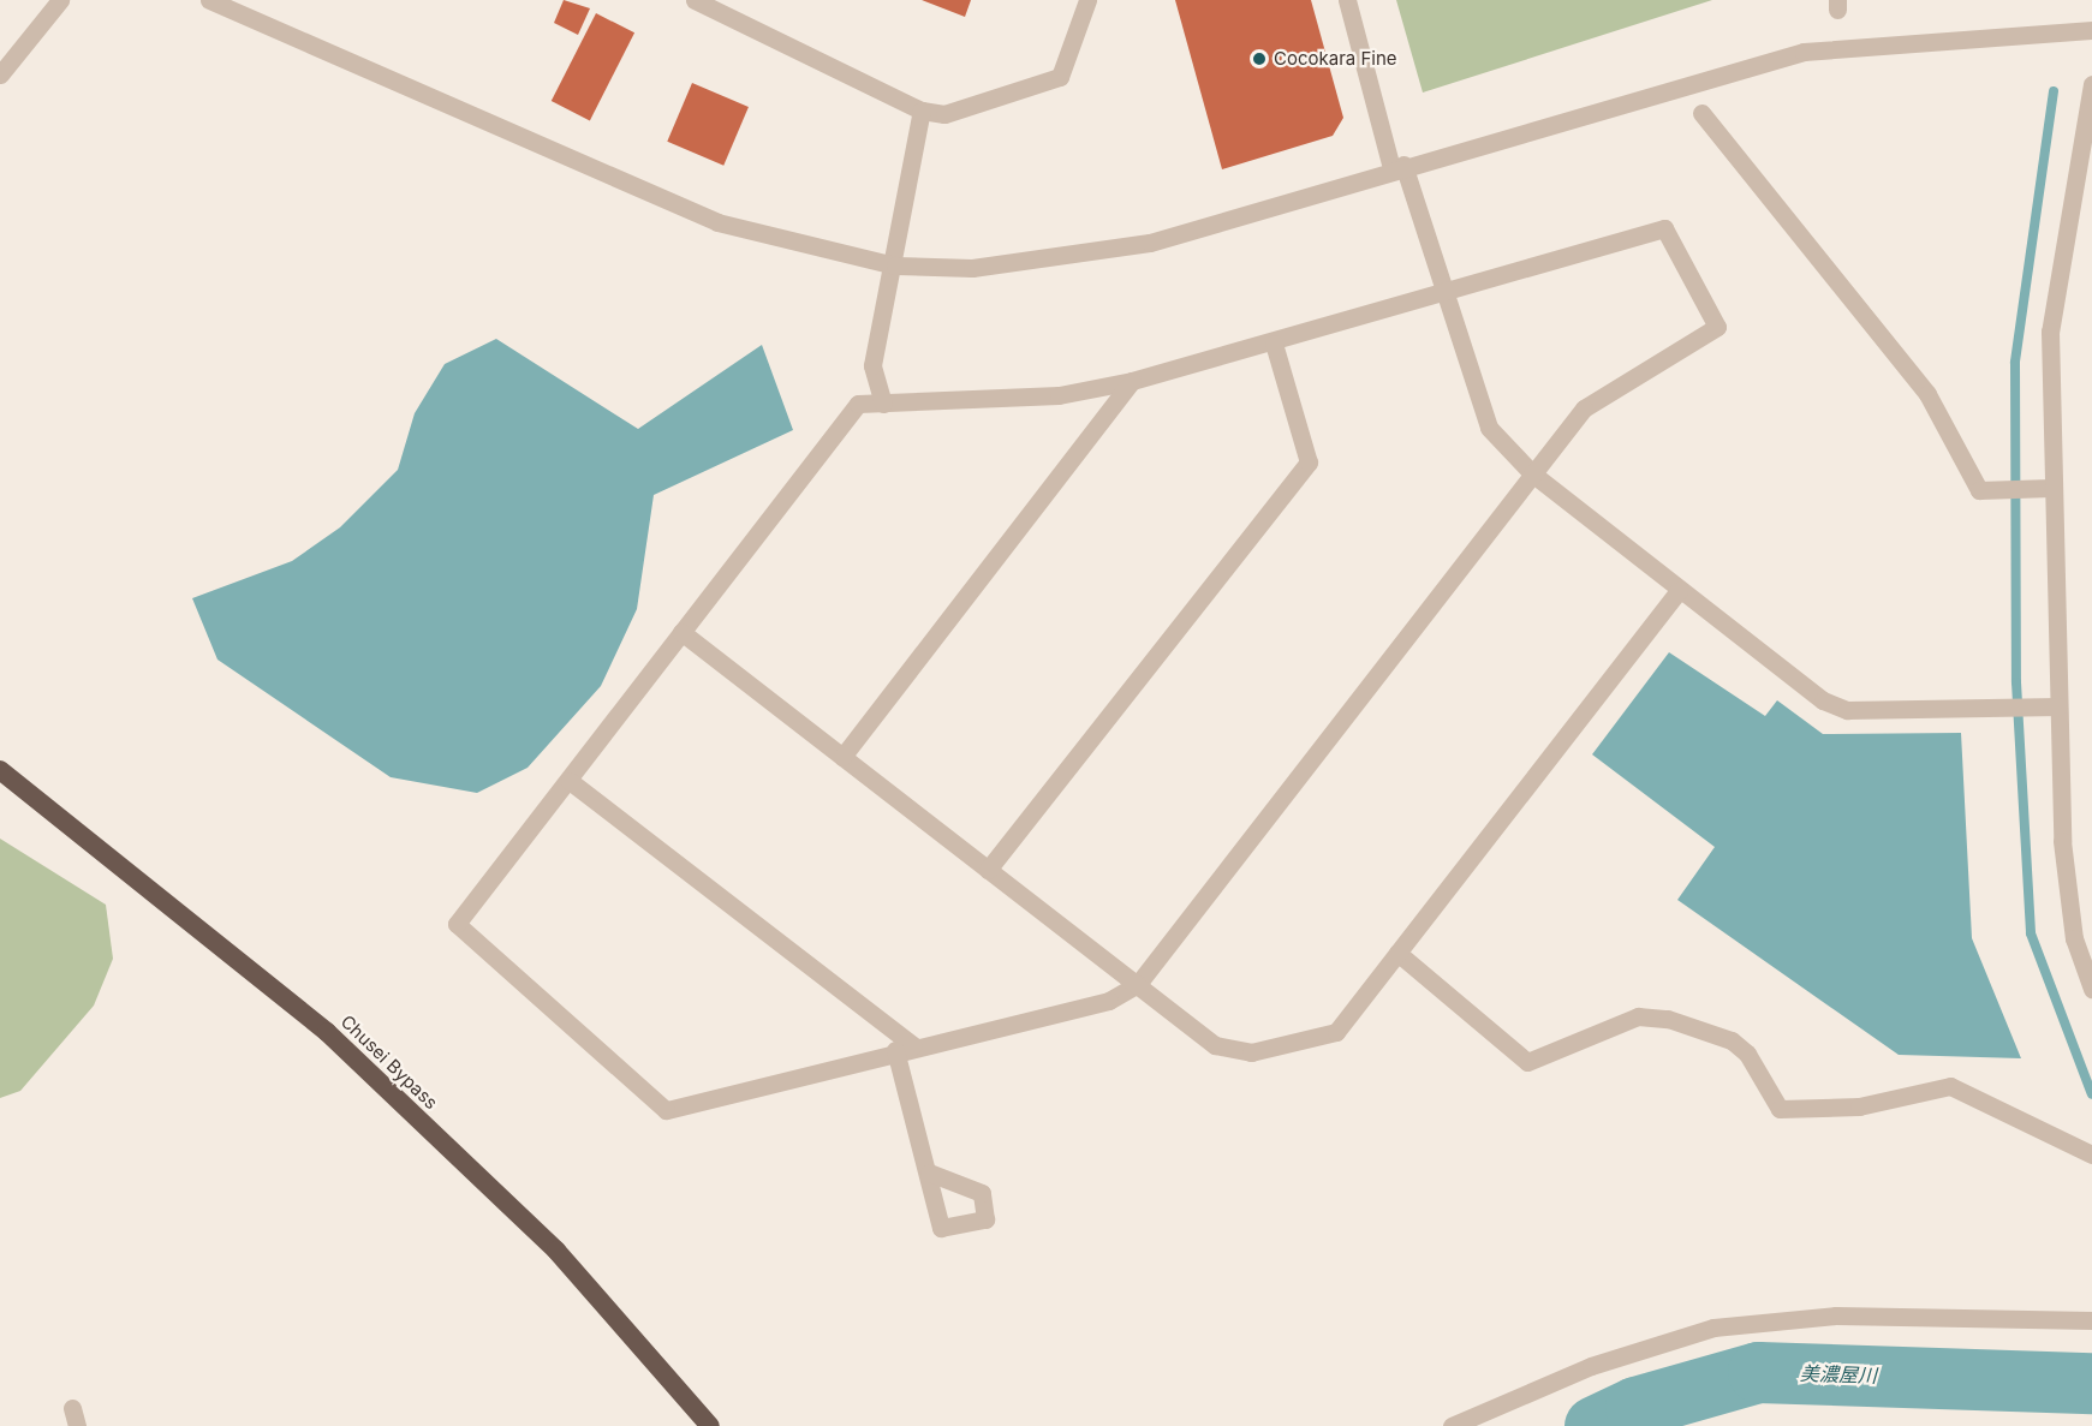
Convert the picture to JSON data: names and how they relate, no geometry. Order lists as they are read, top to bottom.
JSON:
{
  "streets": {
    "highway": ["Chusei Bypass"]
  },
  "water": ["美濃屋川"],
  "places": ["Cocokara Fine"]
}
